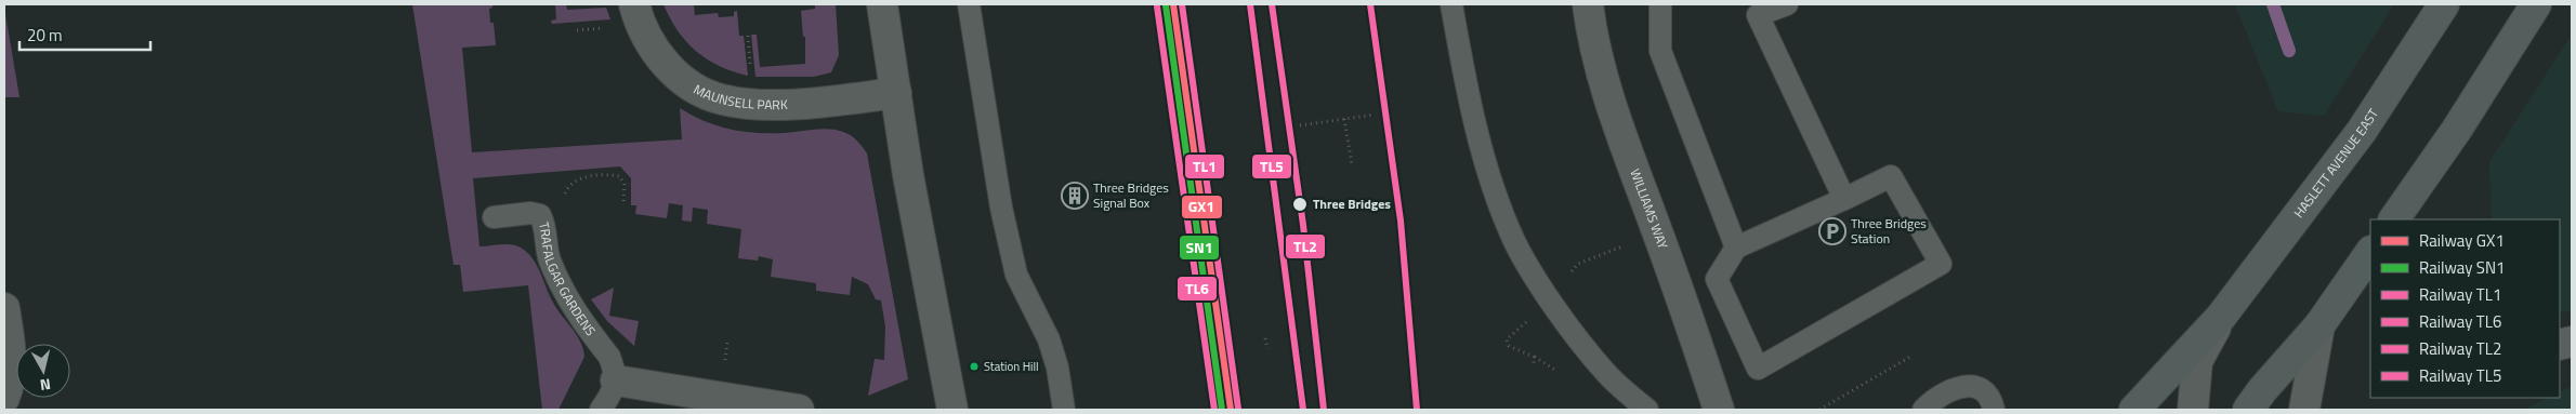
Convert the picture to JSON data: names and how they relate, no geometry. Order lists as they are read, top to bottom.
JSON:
{
  "streets": {
    "main road": ["HASLETT AVENUE EAST"],
    "street": ["MAUNSELL PARK", "WILLIAMS WAY"],
    "lane": ["TRAFALGAR GARDENS"]
  },
  "places": {
    "building": ["Three Bridges Signal Box"],
    "other": ["Three Bridges", "Station Hill"],
    "parking": ["Three Bridges Station"]
  },
  "lines": [
    "rail line GX1",
    "rail line TL1",
    "rail line TL2",
    "rail line TL5",
    "rail line SN1",
    "rail line TL6"
  ],
  "legend": [
    "Railway GX1",
    "Railway SN1",
    "Railway TL1",
    "Railway TL6",
    "Railway TL2",
    "Railway TL5"
  ],
  "scale_bar": "20 m",
  "north": "bottom"
}
